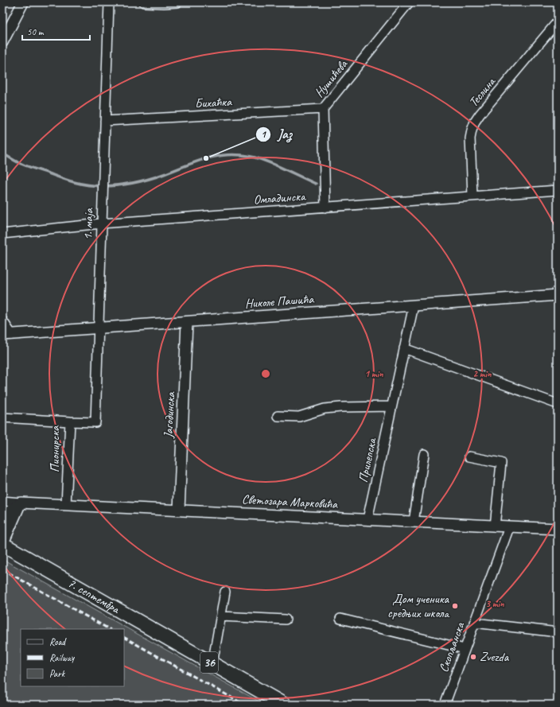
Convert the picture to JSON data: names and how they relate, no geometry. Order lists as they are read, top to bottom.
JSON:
{
  "streets": {
    "main road": ["7. септембра", "36"],
    "street": [
      "Нушићева",
      "Теслина",
      "Бихаћка",
      "Омладинска",
      "1. маја",
      "Николе Пашића",
      "Јагодинска",
      "Пионирска",
      "Прилепска",
      "Светозара Марковића",
      "Скопљанска"
    ]
  },
  "crossings": [
    ["Нушићева", "Бихаћка"],
    ["Нушићева", "Омладинска"],
    ["Теслина", "Омладинска"],
    ["Бихаћка", "1. маја"],
    ["Омладинска", "1. маја"],
    ["1. маја", "Николе Пашића"],
    ["1. маја", "Пионирска"],
    ["Николе Пашића", "Јагодинска"],
    ["Николе Пашића", "Прилепска"],
    ["Јагодинска", "Светозара Марковића"],
    ["Пионирска", "Светозара Марковића"],
    ["Прилепска", "Светозара Марковића"],
    ["Светозара Марковића", "Скопљанска"]
  ],
  "places": ["Јаз", "Дом ученика средњих школа", "Zvezda"],
  "legend": ["Road", "Railway", "Park"],
  "scale_bar": "50 m",
  "rings": ["1 min", "2 min", "3 min"]
}
